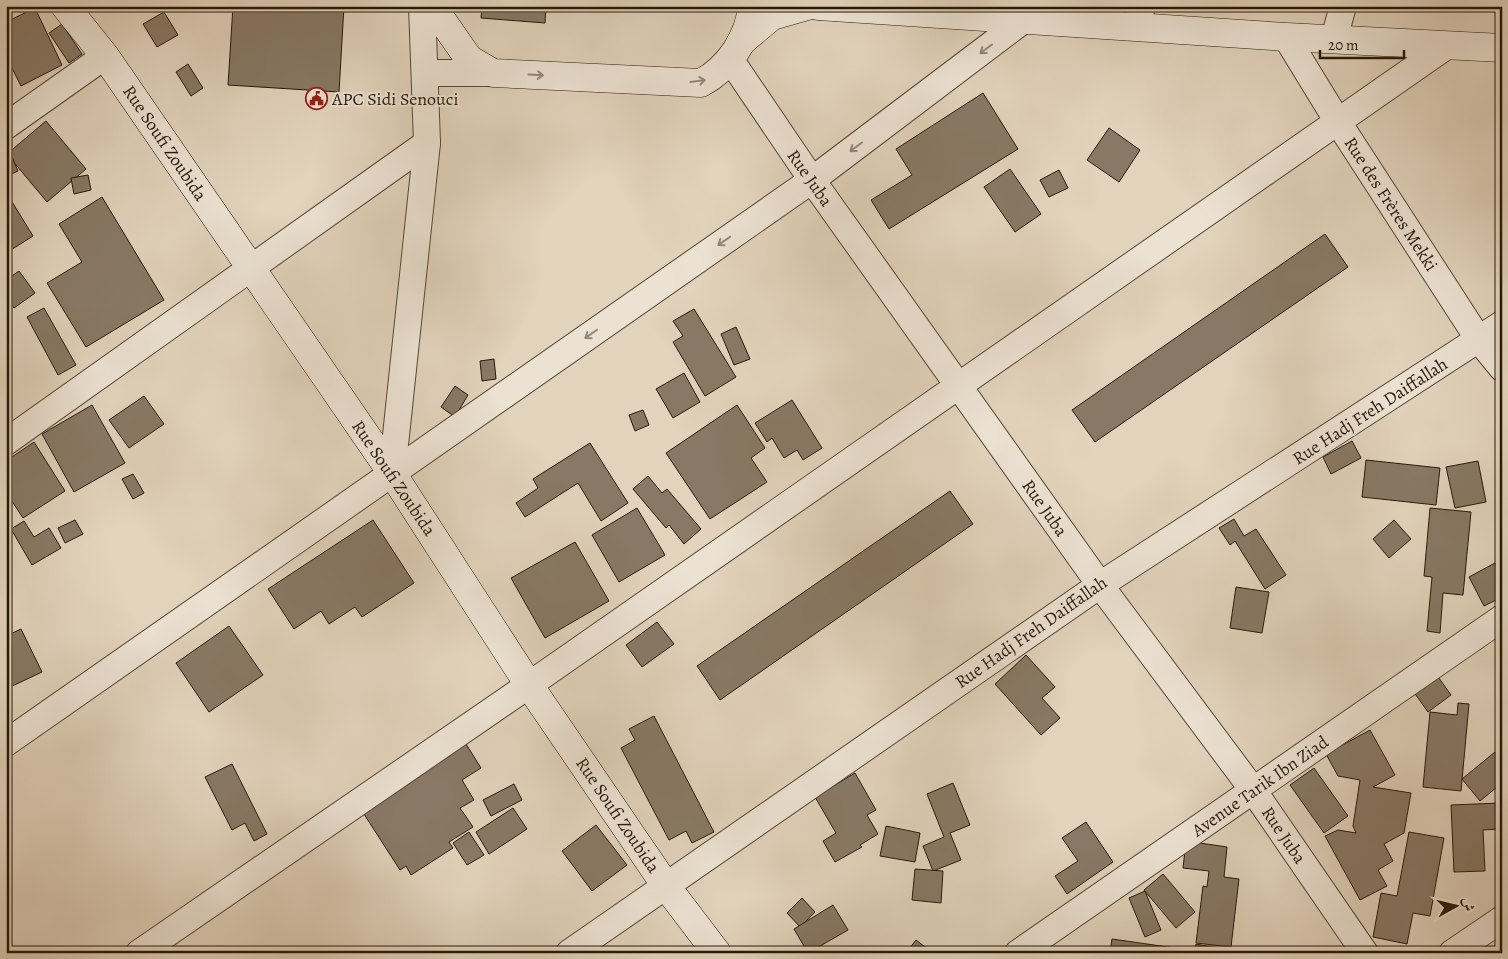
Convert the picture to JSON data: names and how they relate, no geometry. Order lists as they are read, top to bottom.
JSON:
{
  "streets": {
    "main road": ["Rue Soufi Zoubida"],
    "street": [
      "Rue Juba",
      "Rue des Frères Mekki",
      "Rue Hadj Freh Daiffallah",
      "Avenue Tarik Ibn Ziad"
    ]
  },
  "crossings": [
    ["Rue Soufi Zoubida", "Rue Hadj Freh Daiffallah"],
    ["Rue Juba", "Rue Hadj Freh Daiffallah"],
    ["Rue Juba", "Avenue Tarik Ibn Ziad"],
    ["Rue des Frères Mekki", "Rue Hadj Freh Daiffallah"]
  ],
  "places": {
    "public building": ["APC Sidi Senouci"]
  },
  "scale_bar": "20 m",
  "north": "right"
}
